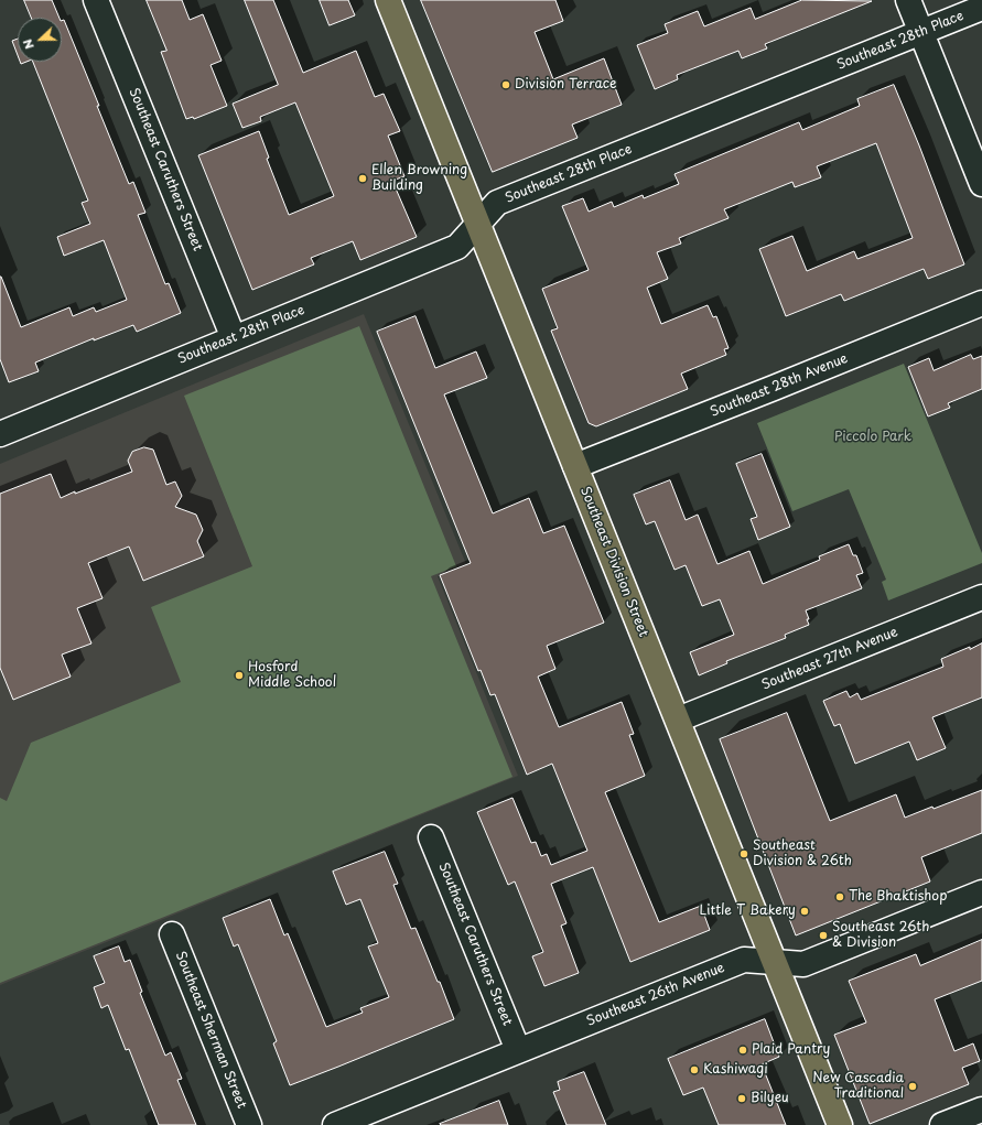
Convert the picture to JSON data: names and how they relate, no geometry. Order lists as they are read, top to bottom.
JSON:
{
  "streets": {
    "main road": ["Southeast Division Street"],
    "street": [
      "Southeast 28th Place",
      "Southeast Caruthers Street",
      "Southeast 28th Avenue",
      "Southeast 27th Avenue",
      "Southeast 26th Avenue",
      "Southeast Sherman Street"
    ]
  },
  "crossings": [
    ["Southeast 28th Place", "Southeast Caruthers Street"],
    ["Southeast 28th Place", "Southeast Division Street"],
    ["Southeast Caruthers Street", "Southeast 26th Avenue"],
    ["Southeast 28th Avenue", "Southeast Division Street"],
    ["Southeast Division Street", "Southeast 27th Avenue"],
    ["Southeast Division Street", "Southeast 26th Avenue"]
  ],
  "parks": ["Piccolo Park"],
  "places": [
    "Division Terrace",
    "Ellen Browning Building",
    "Hosford Middle School",
    "Southeast Division & 26th",
    "The Bhaktishop",
    "Little T Bakery",
    "Southeast 26th & Division",
    "Plaid Pantry",
    "Kashiwagi",
    "New Cascadia Traditional",
    "Bilyeu"
  ],
  "north": "left"
}
